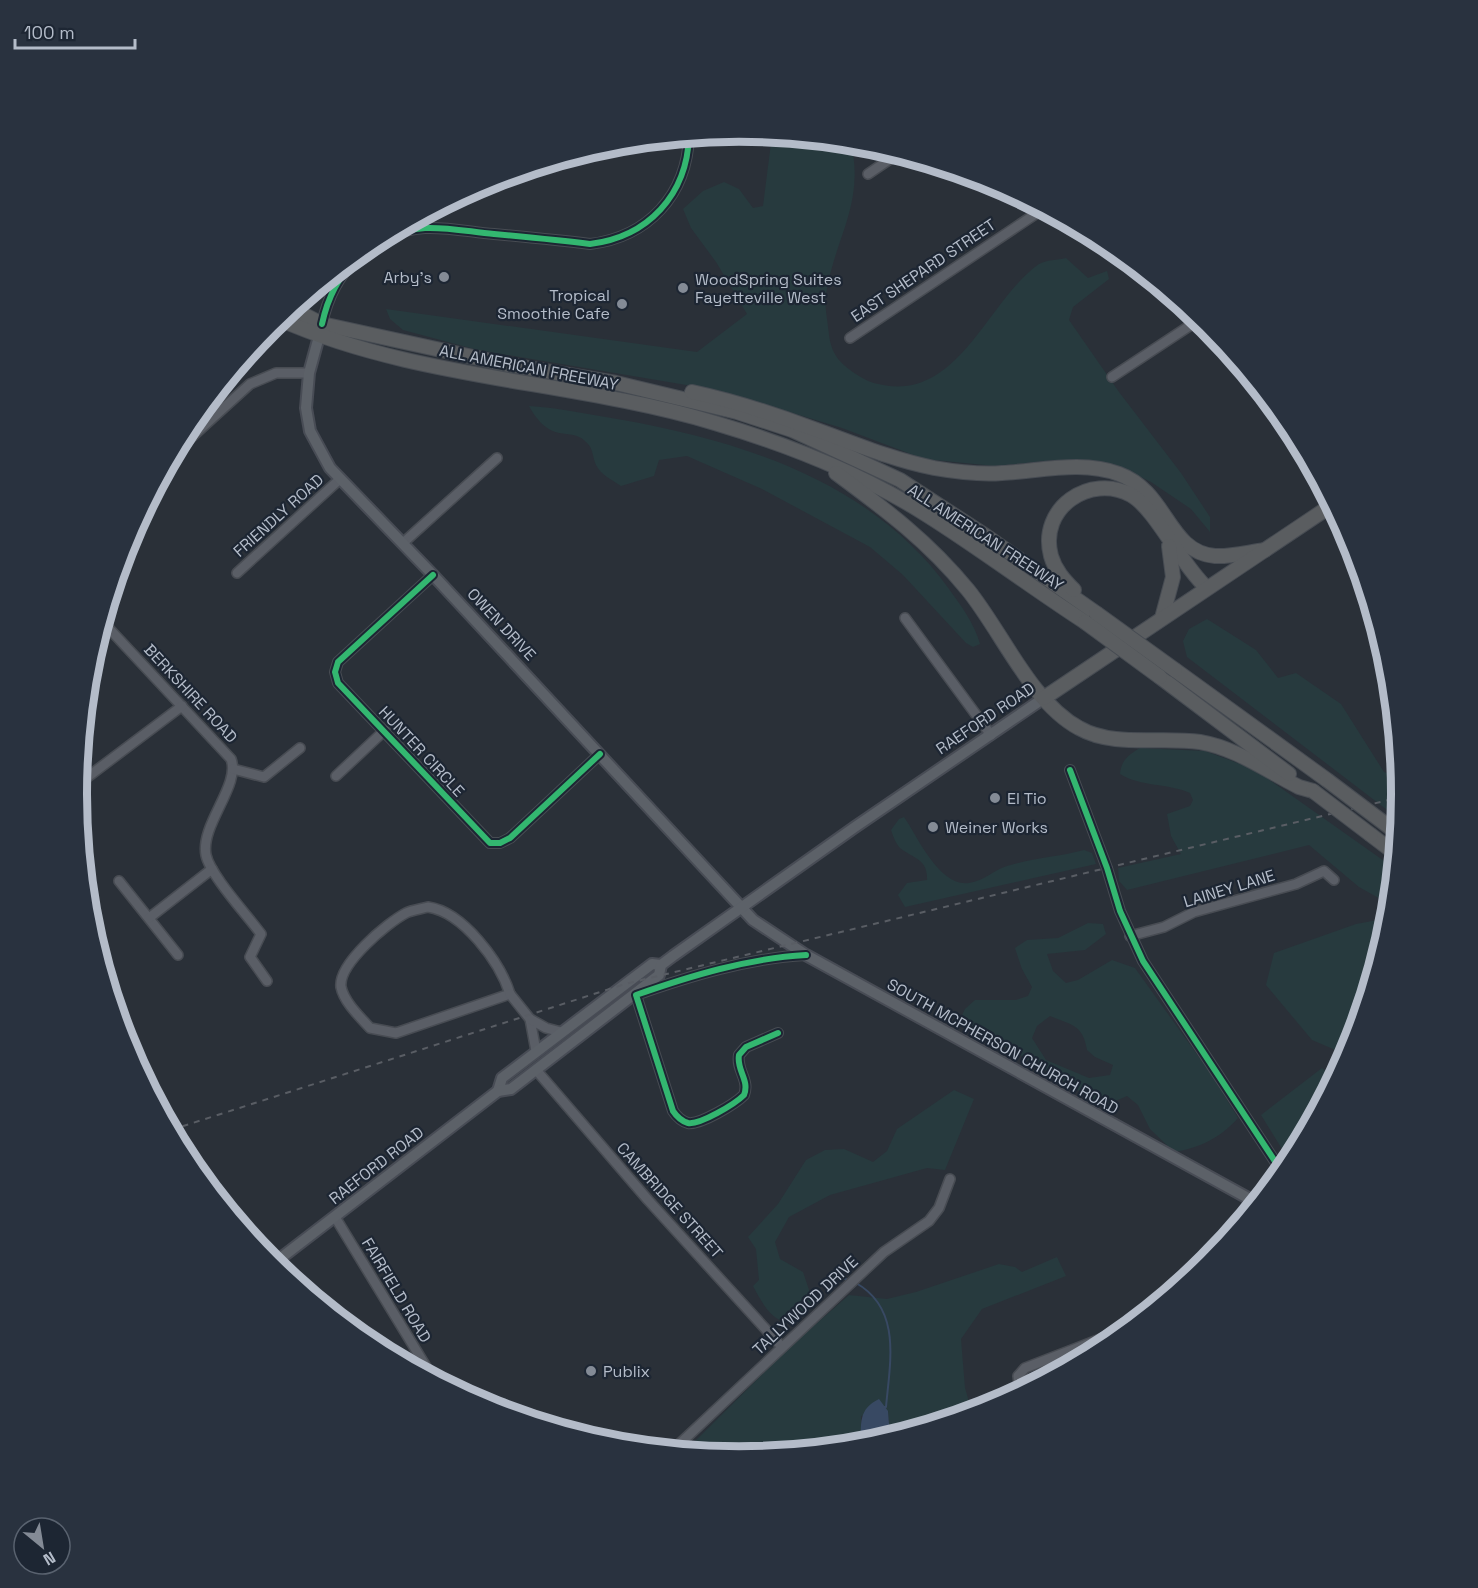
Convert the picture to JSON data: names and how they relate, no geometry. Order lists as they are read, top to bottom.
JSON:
{
  "streets": {
    "highway": ["ALL AMERICAN FREEWAY", "RAEFORD ROAD"],
    "main road": ["OWEN DRIVE", "SOUTH MCPHERSON CHURCH ROAD"],
    "street": [
      "EAST SHEPARD STREET",
      "FRIENDLY ROAD",
      "BERKSHIRE ROAD",
      "HUNTER CIRCLE",
      "LAINEY LANE",
      "CAMBRIDGE STREET",
      "FAIRFIELD ROAD",
      "TALLYWOOD DRIVE"
    ]
  },
  "crossings": [
    ["ALL AMERICAN FREEWAY", "OWEN DRIVE"],
    ["FRIENDLY ROAD", "OWEN DRIVE"],
    ["OWEN DRIVE", "RAEFORD ROAD"],
    ["OWEN DRIVE", "HUNTER CIRCLE"],
    ["OWEN DRIVE", "SOUTH MCPHERSON CHURCH ROAD"],
    ["RAEFORD ROAD", "SOUTH MCPHERSON CHURCH ROAD"],
    ["RAEFORD ROAD", "CAMBRIDGE STREET"],
    ["RAEFORD ROAD", "FAIRFIELD ROAD"],
    ["CAMBRIDGE STREET", "TALLYWOOD DRIVE"]
  ],
  "places": [
    "Arby's",
    "WoodSpring Suites Fayetteville West",
    "Tropical Smoothie Cafe",
    "El Tio",
    "Weiner Works",
    "Publix"
  ],
  "scale_bar": "100 m",
  "north": "bottom right"
}
